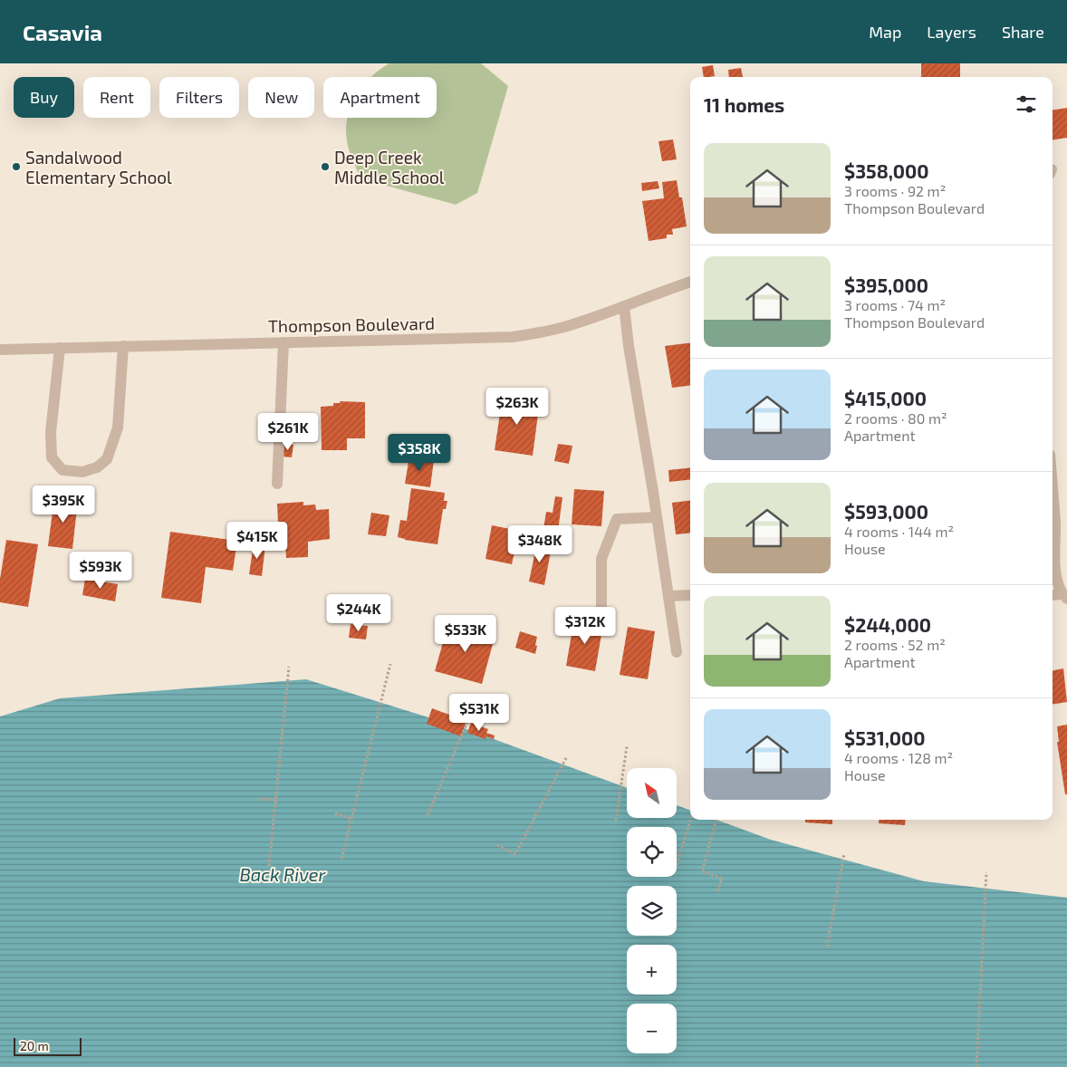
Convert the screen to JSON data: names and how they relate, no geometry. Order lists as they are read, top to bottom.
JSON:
{
  "streets": {
    "street": ["Thompson Boulevard"]
  },
  "water": ["Back River"],
  "places": ["Sandalwood Elementary School", "Deep Creek Middle School"],
  "scale_bar": "20 m",
  "north": "top left",
  "page": {
    "header": "Casavia",
    "nav": ["Map", "Layers", "Share"],
    "chip": [
      "Buy",
      "Rent",
      "Filters",
      "New",
      "Apartment"
    ],
    "heading": "11 homes",
    "list": [
      {
        "name": "$358,000",
        "note": "3 rooms · 92 m² · Thompson Boulevard"
      },
      {
        "name": "$395,000",
        "note": "3 rooms · 74 m² · Thompson Boulevard"
      },
      {
        "name": "$415,000",
        "note": "2 rooms · 80 m² · Apartment"
      },
      {
        "name": "$593,000",
        "note": "4 rooms · 144 m² · House"
      },
      {
        "name": "$244,000",
        "note": "2 rooms · 52 m² · Apartment"
      },
      {
        "name": "$531,000",
        "note": "4 rooms · 128 m² · House"
      }
    ],
    "price": [
      "$263K",
      "$261K",
      "$358K",
      "$395K",
      "$415K",
      "$348K",
      "$593K",
      "$244K",
      "$312K",
      "$533K",
      "$531K"
    ],
    "map_buttons": ["+", "−"],
    "scale": "20 m"
  }
}
